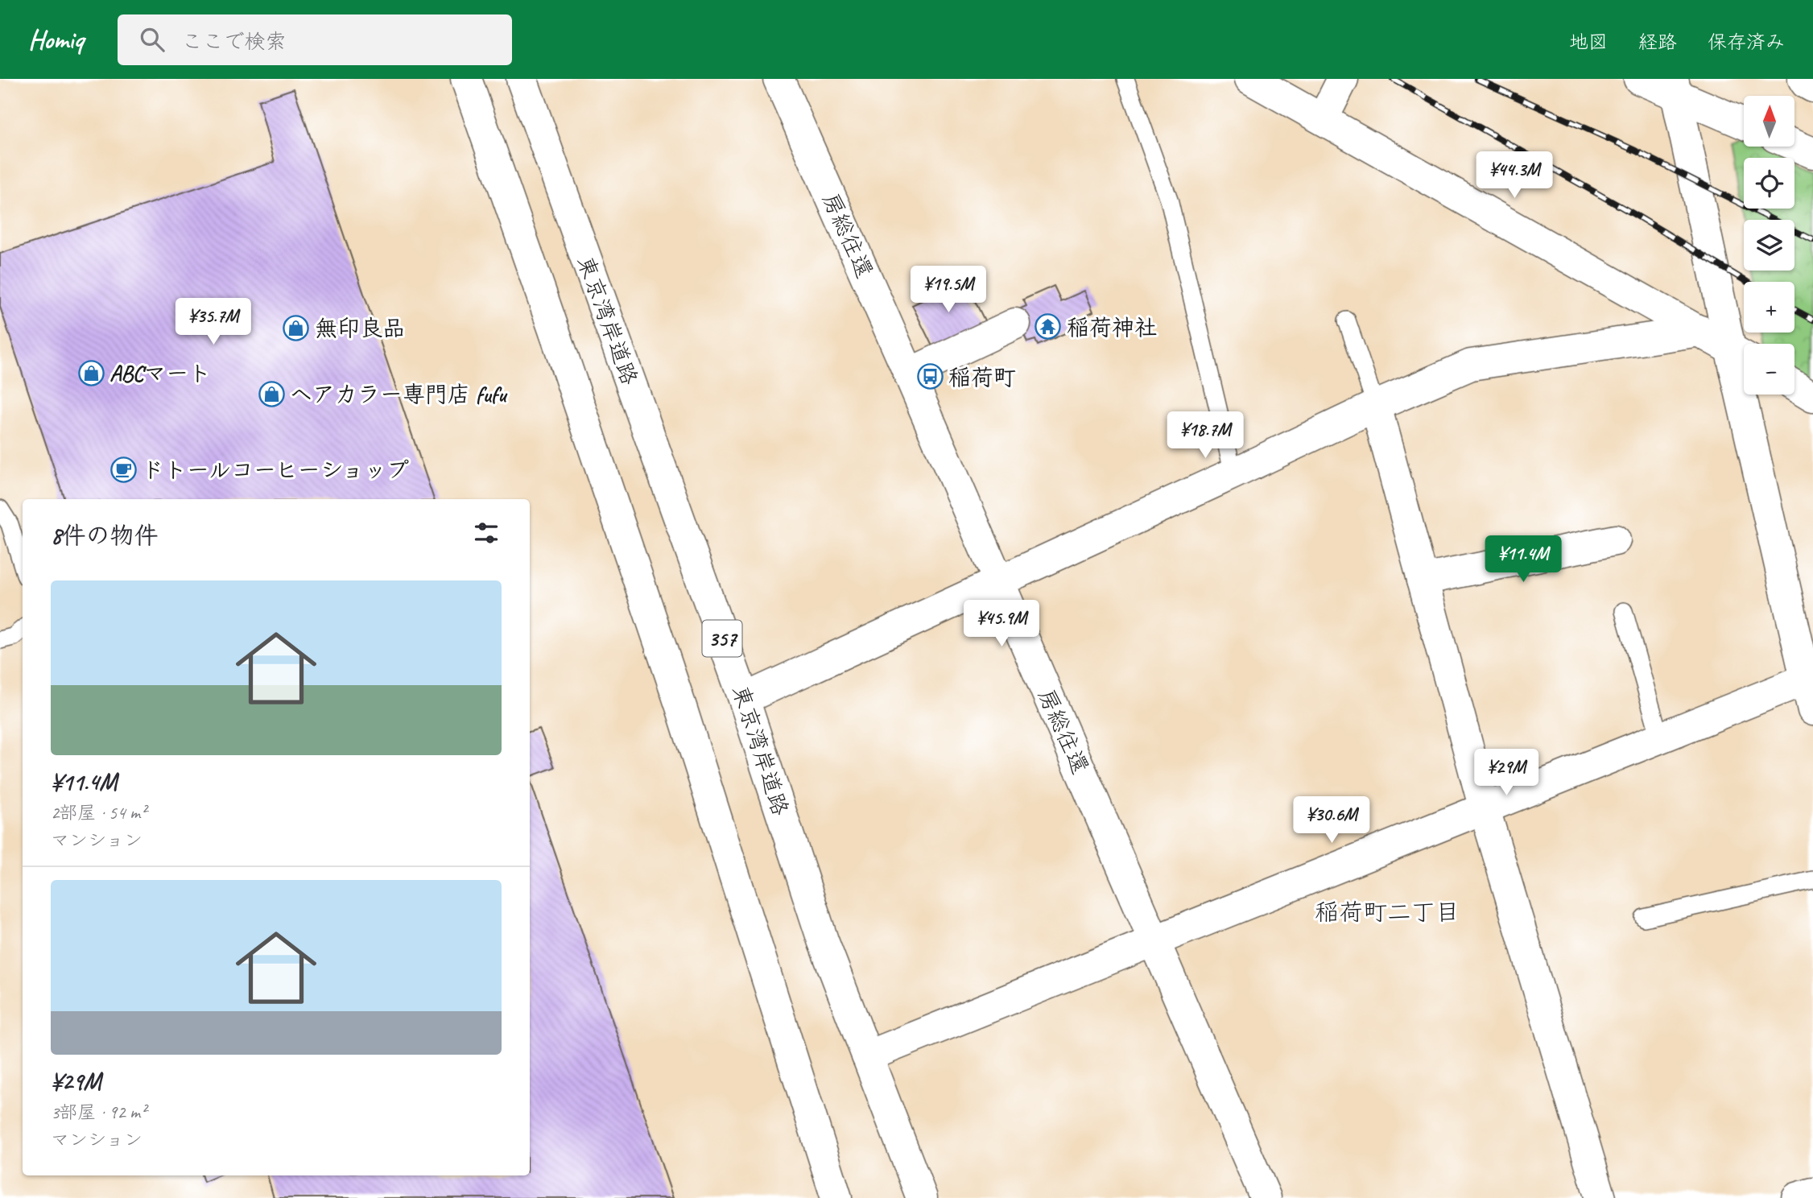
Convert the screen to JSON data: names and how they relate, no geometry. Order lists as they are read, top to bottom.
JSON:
{
  "streets": {
    "main road": ["房総往還", "東京湾岸道路", "357"]
  },
  "districts": ["稲荷町二丁目"],
  "places": {
    "temple": ["稲荷神社"],
    "shop": ["無印良品", "ABCマート", "ヘアカラー専門店 fufu"],
    "bus stop": ["稲荷町"],
    "cafe": ["ドトールコーヒーショップ"]
  },
  "north": "top",
  "page": {
    "header": "Homiq",
    "search": "ここで検索",
    "nav": ["地図", "経路", "保存済み"],
    "map_buttons": ["+", "−"],
    "price": [
      "¥44.3M",
      "¥19.5M",
      "¥35.7M",
      "¥18.7M",
      "¥11.4M",
      "¥45.9M",
      "¥29M",
      "¥30.6M"
    ],
    "heading": "8件の物件",
    "list": [
      {
        "name": "¥11.4M",
        "note": "2部屋 · 54 m² · マンション"
      },
      {
        "name": "¥29M",
        "note": "3部屋 · 92 m² · マンション"
      }
    ]
  }
}
